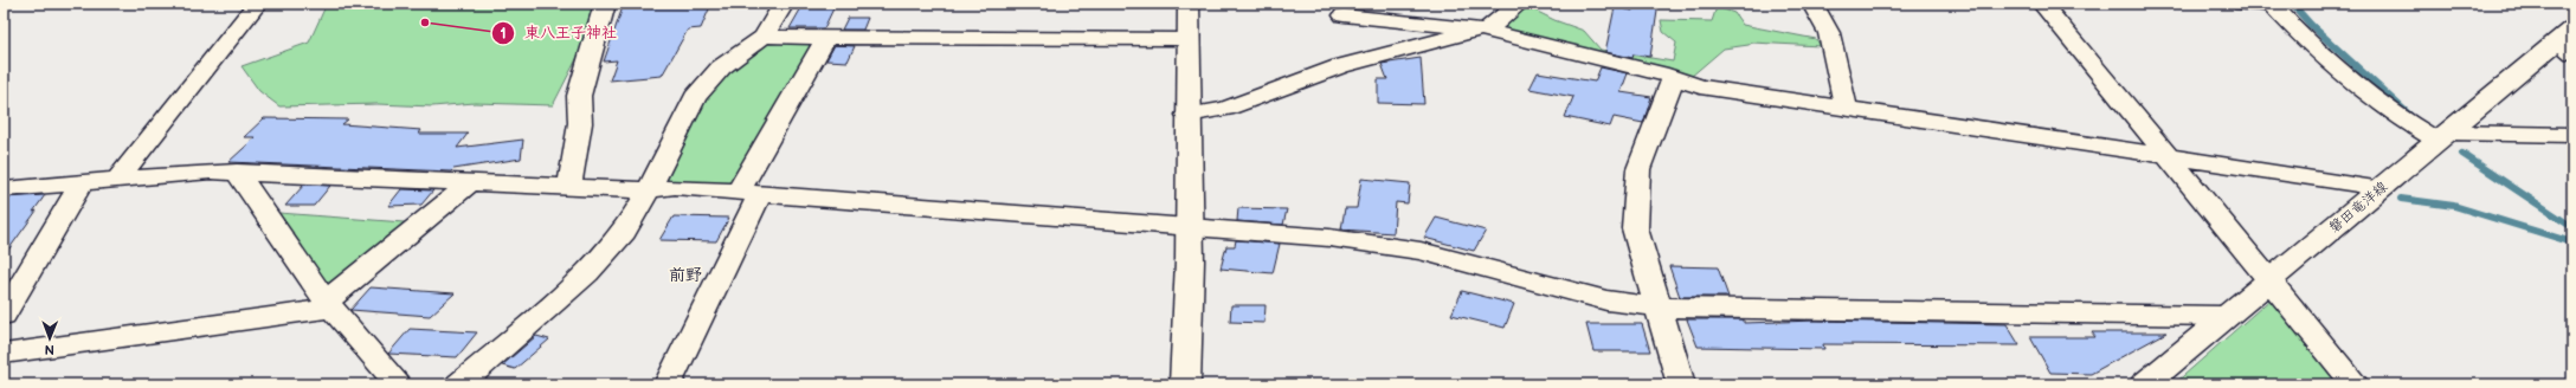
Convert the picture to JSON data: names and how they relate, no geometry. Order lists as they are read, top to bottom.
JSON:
{
  "streets": {
    "main road": ["磐田竜洋線"]
  },
  "districts": ["前野"],
  "places": ["東八王子神社"],
  "north": "bottom"
}
